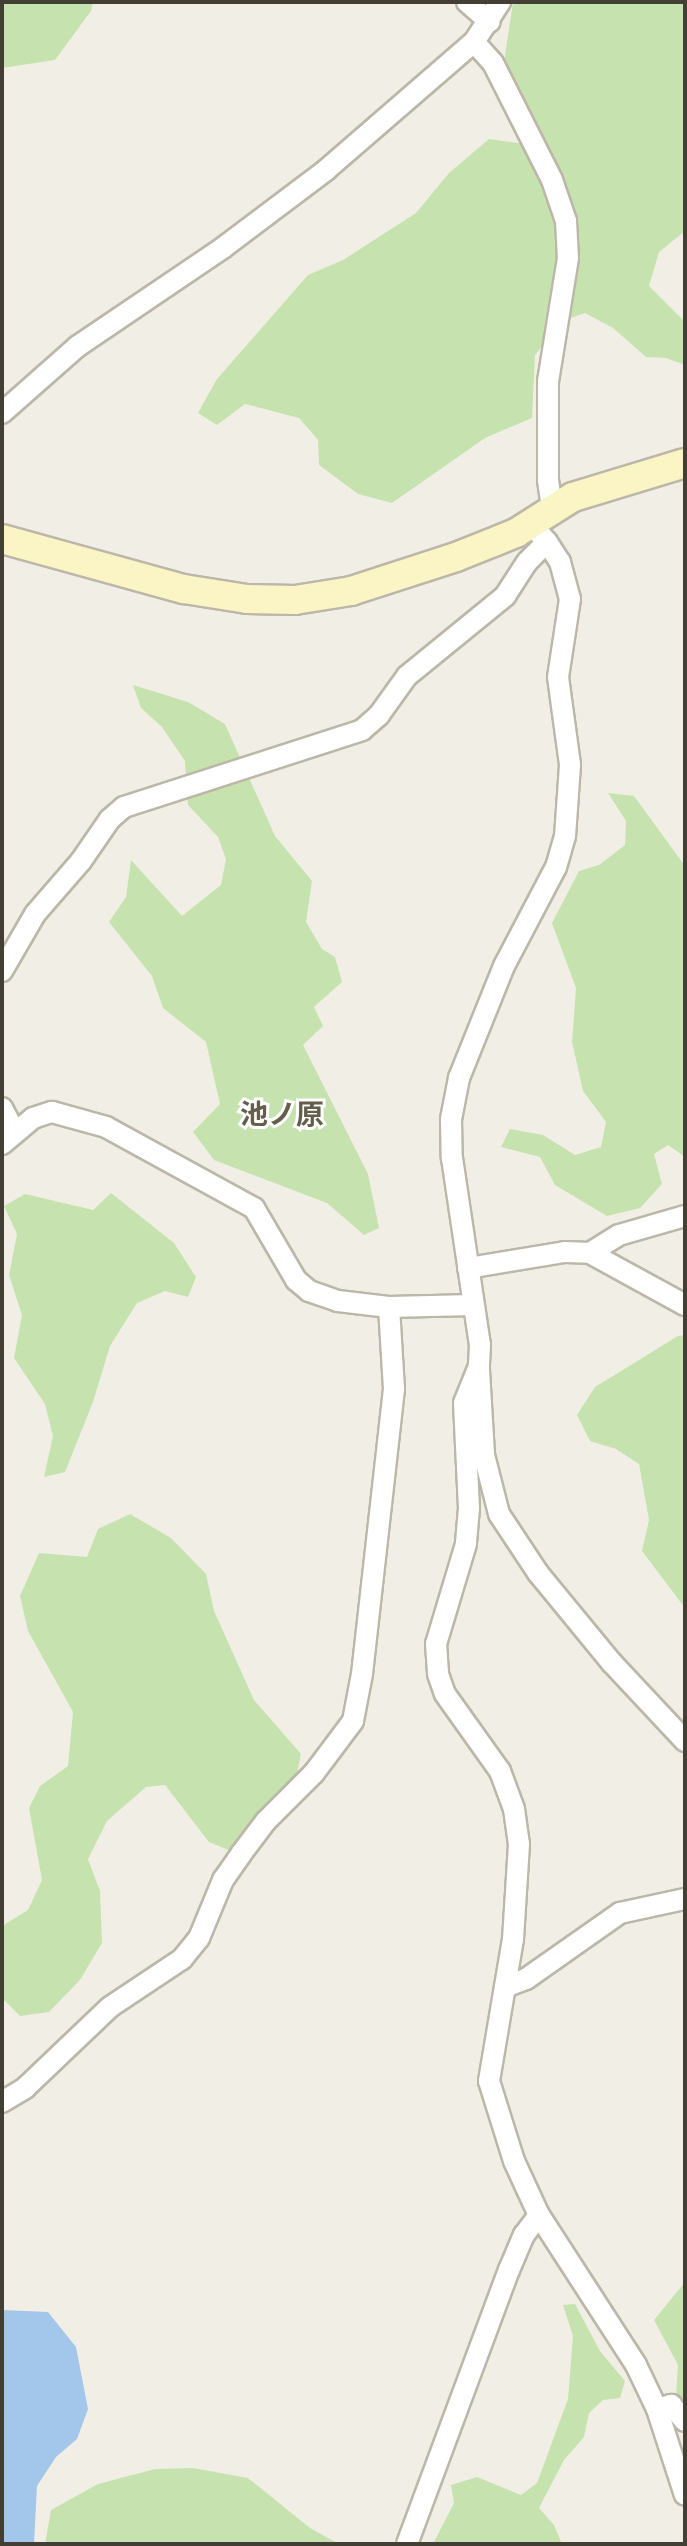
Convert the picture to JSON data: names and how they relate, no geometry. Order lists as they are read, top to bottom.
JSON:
{
  "districts": ["池ノ原"]
}
